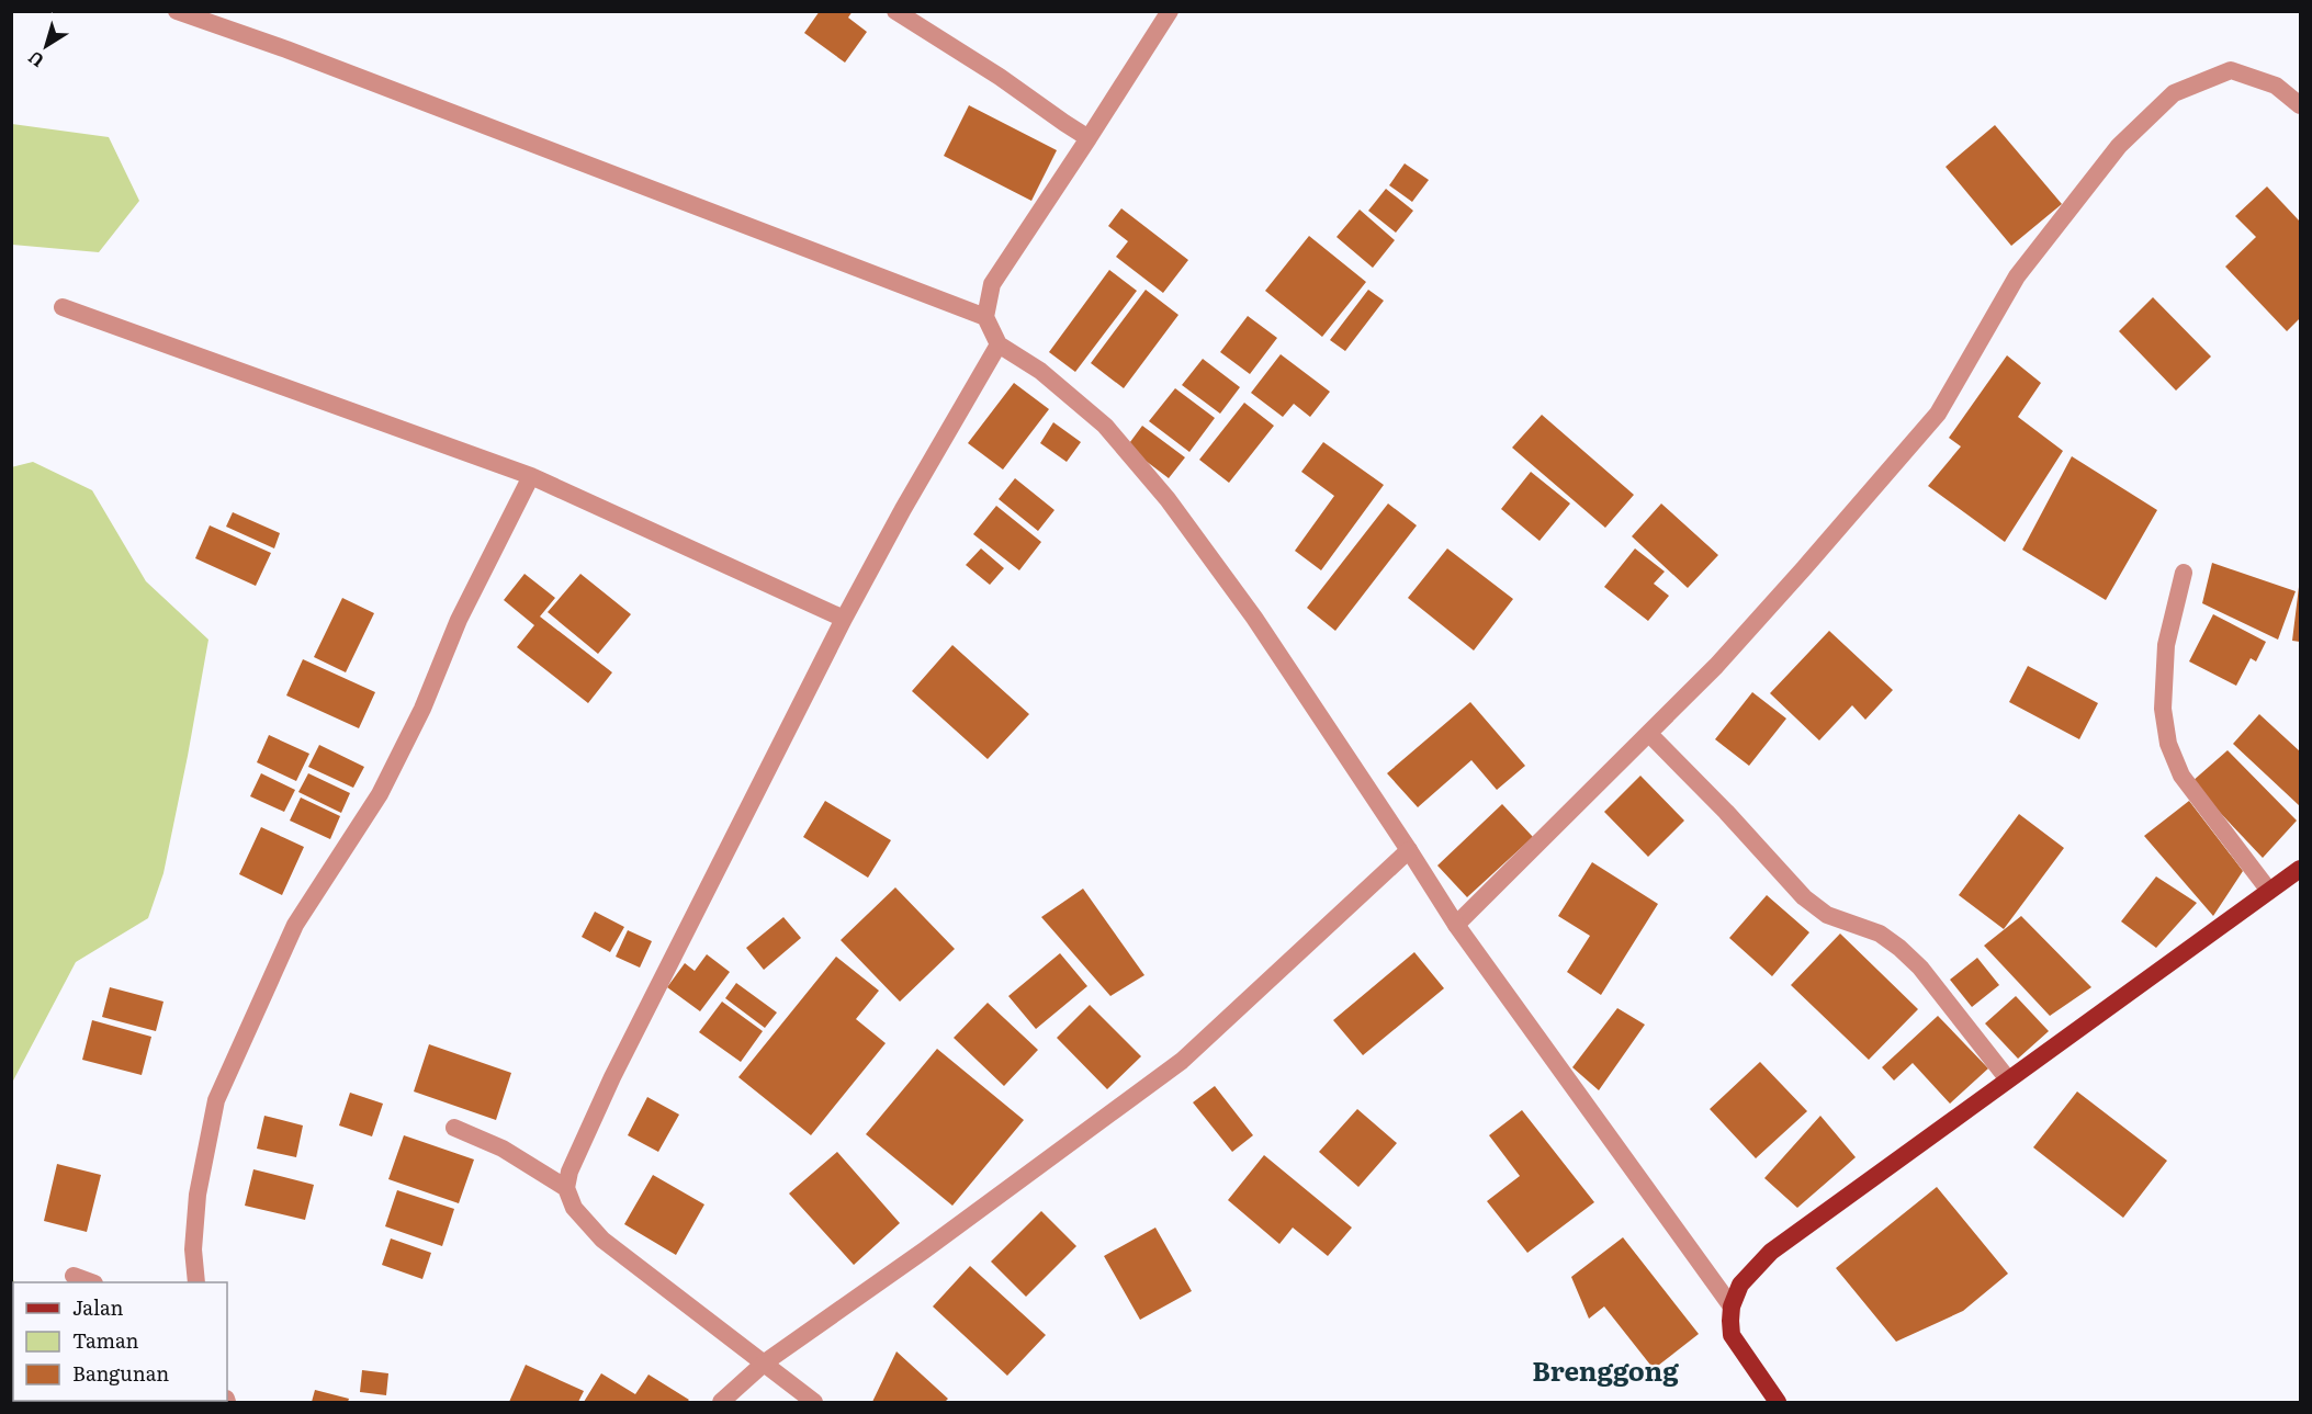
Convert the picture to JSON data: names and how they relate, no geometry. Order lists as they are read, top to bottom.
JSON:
{
  "districts": ["Brenggong"],
  "legend": ["Jalan", "Taman", "Bangunan"],
  "north": "bottom left"
}
